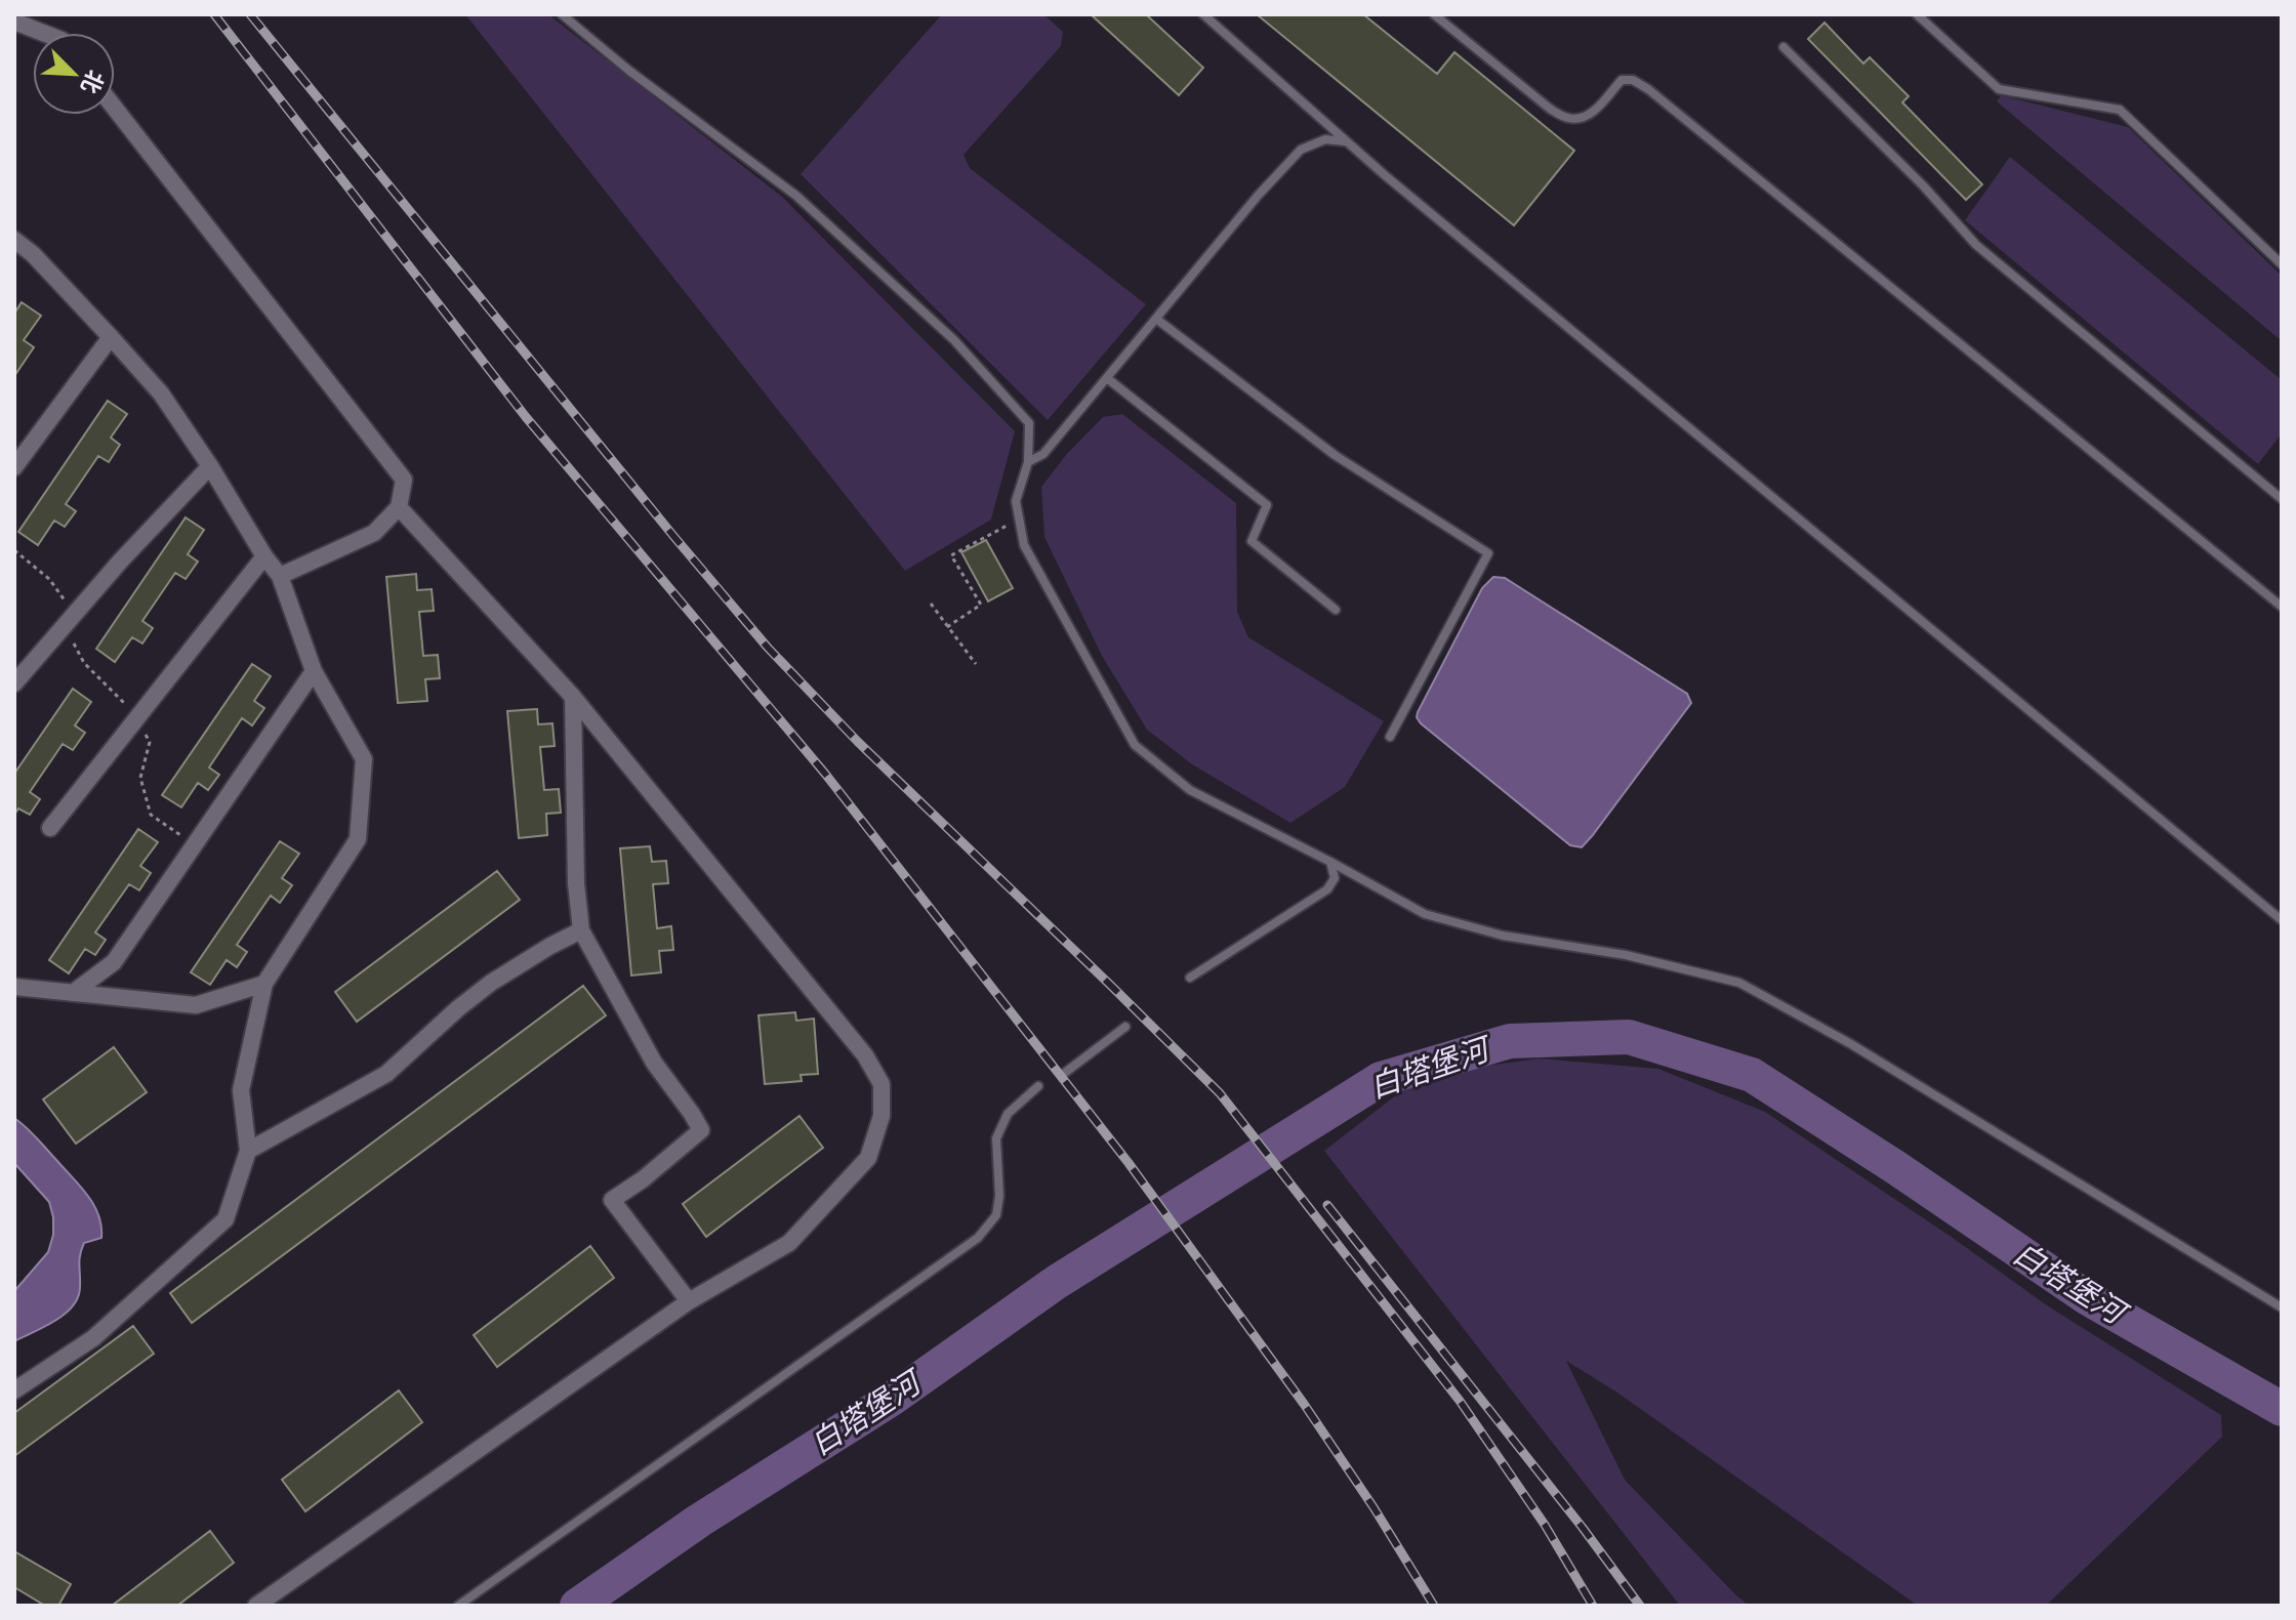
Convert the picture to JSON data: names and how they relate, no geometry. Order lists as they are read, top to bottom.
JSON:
{
  "water": ["白塔堡河"],
  "north": "bottom right"
}
